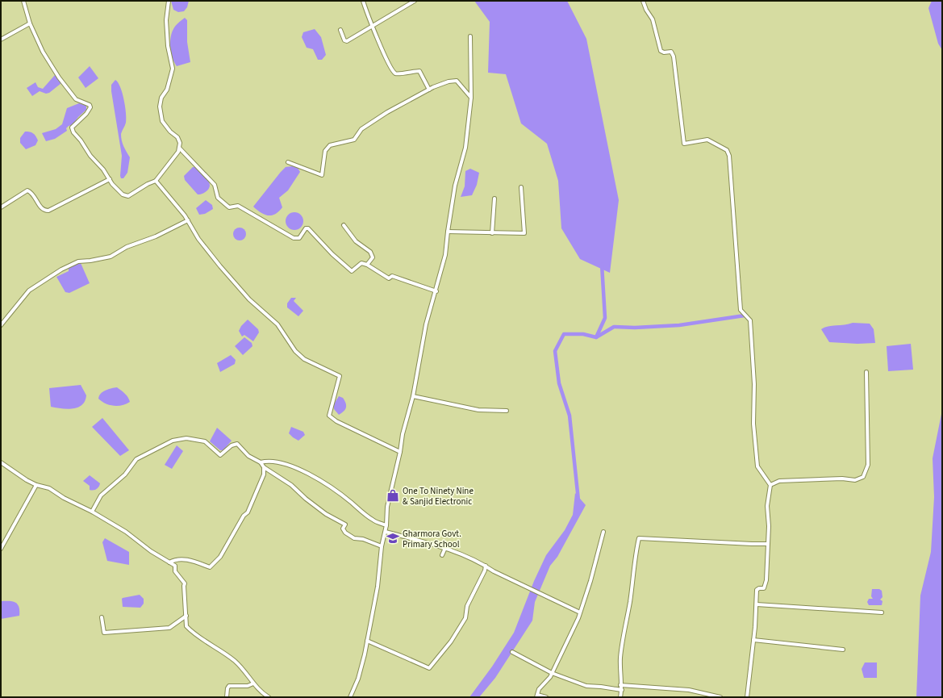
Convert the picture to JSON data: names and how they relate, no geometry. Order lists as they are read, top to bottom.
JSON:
{
  "places": {
    "shop": ["One To Ninety Nine & Sanjid Electronic"],
    "school or university": ["Gharmora Govt. Primary School"]
  }
}
